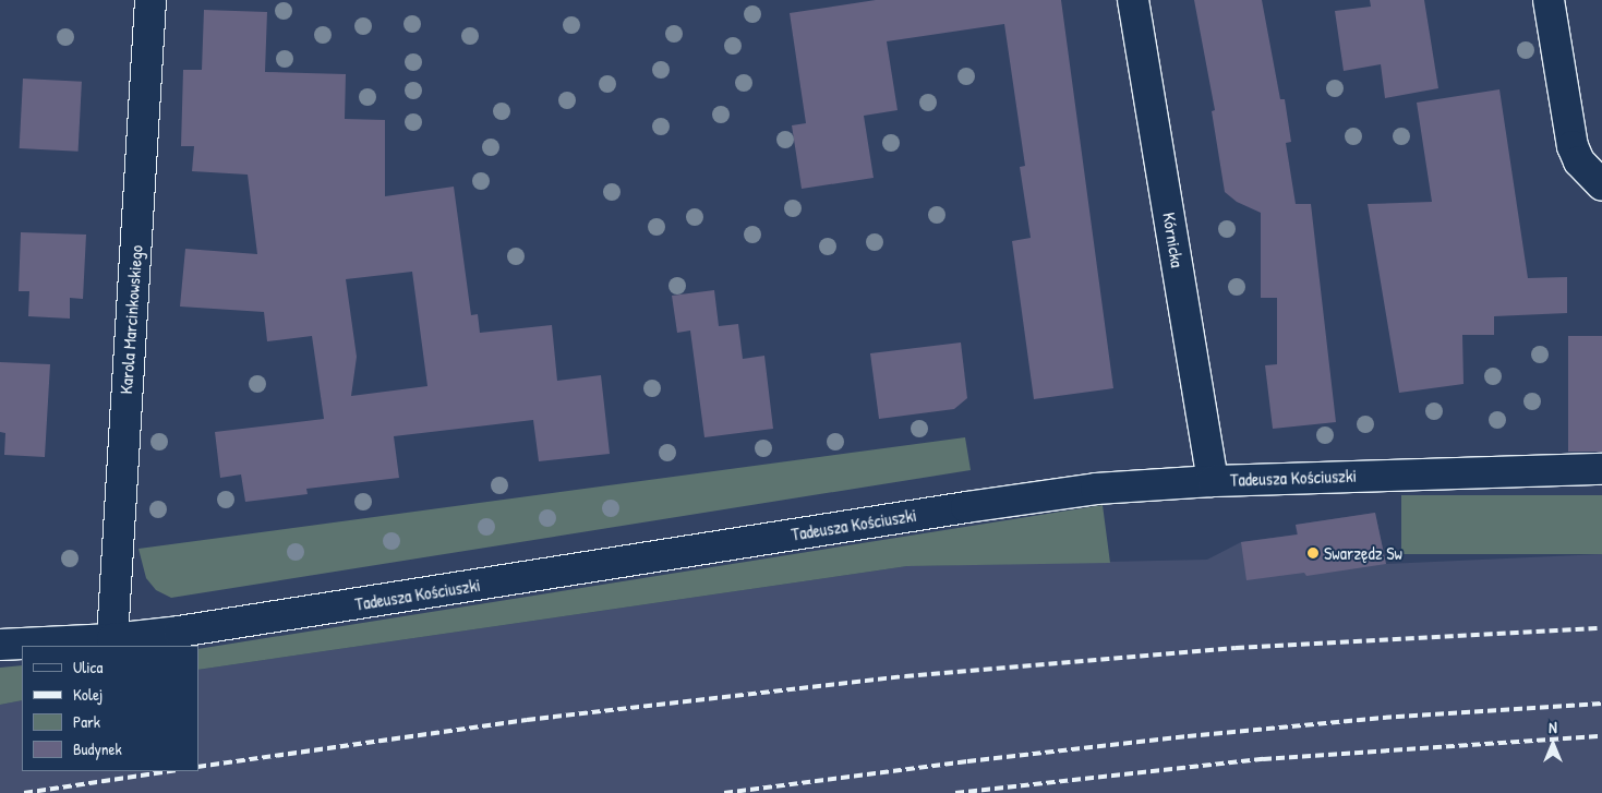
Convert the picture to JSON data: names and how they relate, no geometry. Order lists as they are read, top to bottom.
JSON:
{
  "streets": {
    "street": ["Kórnicka", "Karola Marcinkowskiego", "Tadeusza Kościuszki"]
  },
  "crossings": [
    ["Kórnicka", "Tadeusza Kościuszki"],
    ["Karola Marcinkowskiego", "Tadeusza Kościuszki"]
  ],
  "places": ["Swarzędz Sw"],
  "legend": [
    "Ulica",
    "Kolej",
    "Park",
    "Budynek"
  ],
  "north": "top"
}
